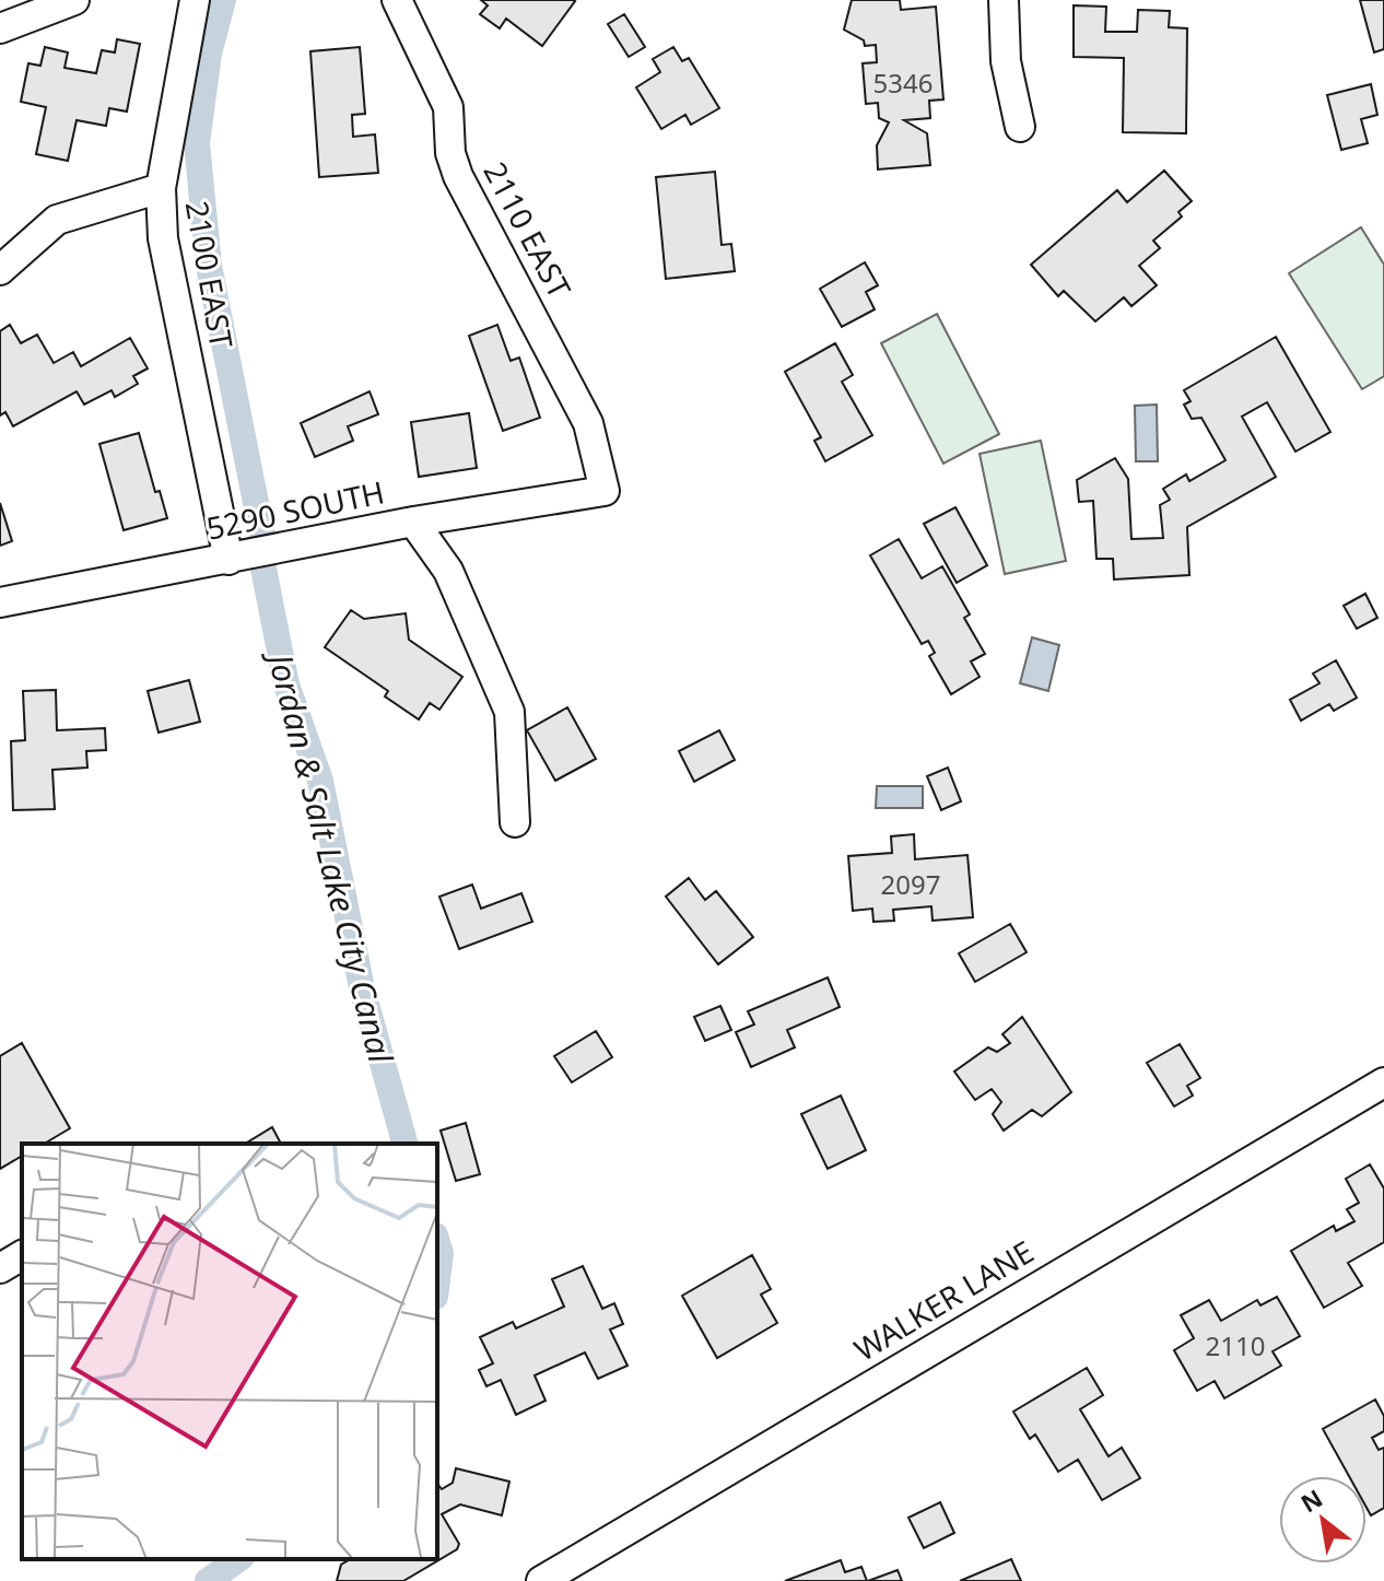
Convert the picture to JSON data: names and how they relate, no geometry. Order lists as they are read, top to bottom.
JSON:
{
  "streets": {
    "street": [
      "2110 EAST",
      "2100 EAST",
      "5290 SOUTH",
      "WALKER LANE"
    ]
  },
  "crossings": [
    ["2110 EAST", "5290 SOUTH"],
    ["2100 EAST", "5290 SOUTH"]
  ],
  "water": ["Jordan & Salt Lake City Canal"],
  "house_numbers": ["5346", "2097", "2110"],
  "north": "top left"
}
